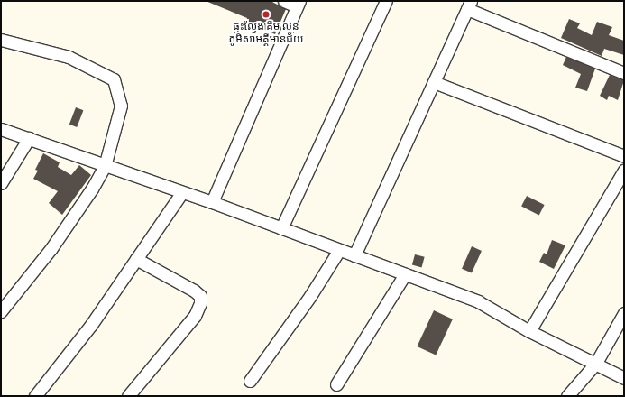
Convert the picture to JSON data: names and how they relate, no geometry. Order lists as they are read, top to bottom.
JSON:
{
  "places": ["ផ្ទះល្វែង គឹម លន ភូមិសាមគ្គីមានជ័យ"]
}
